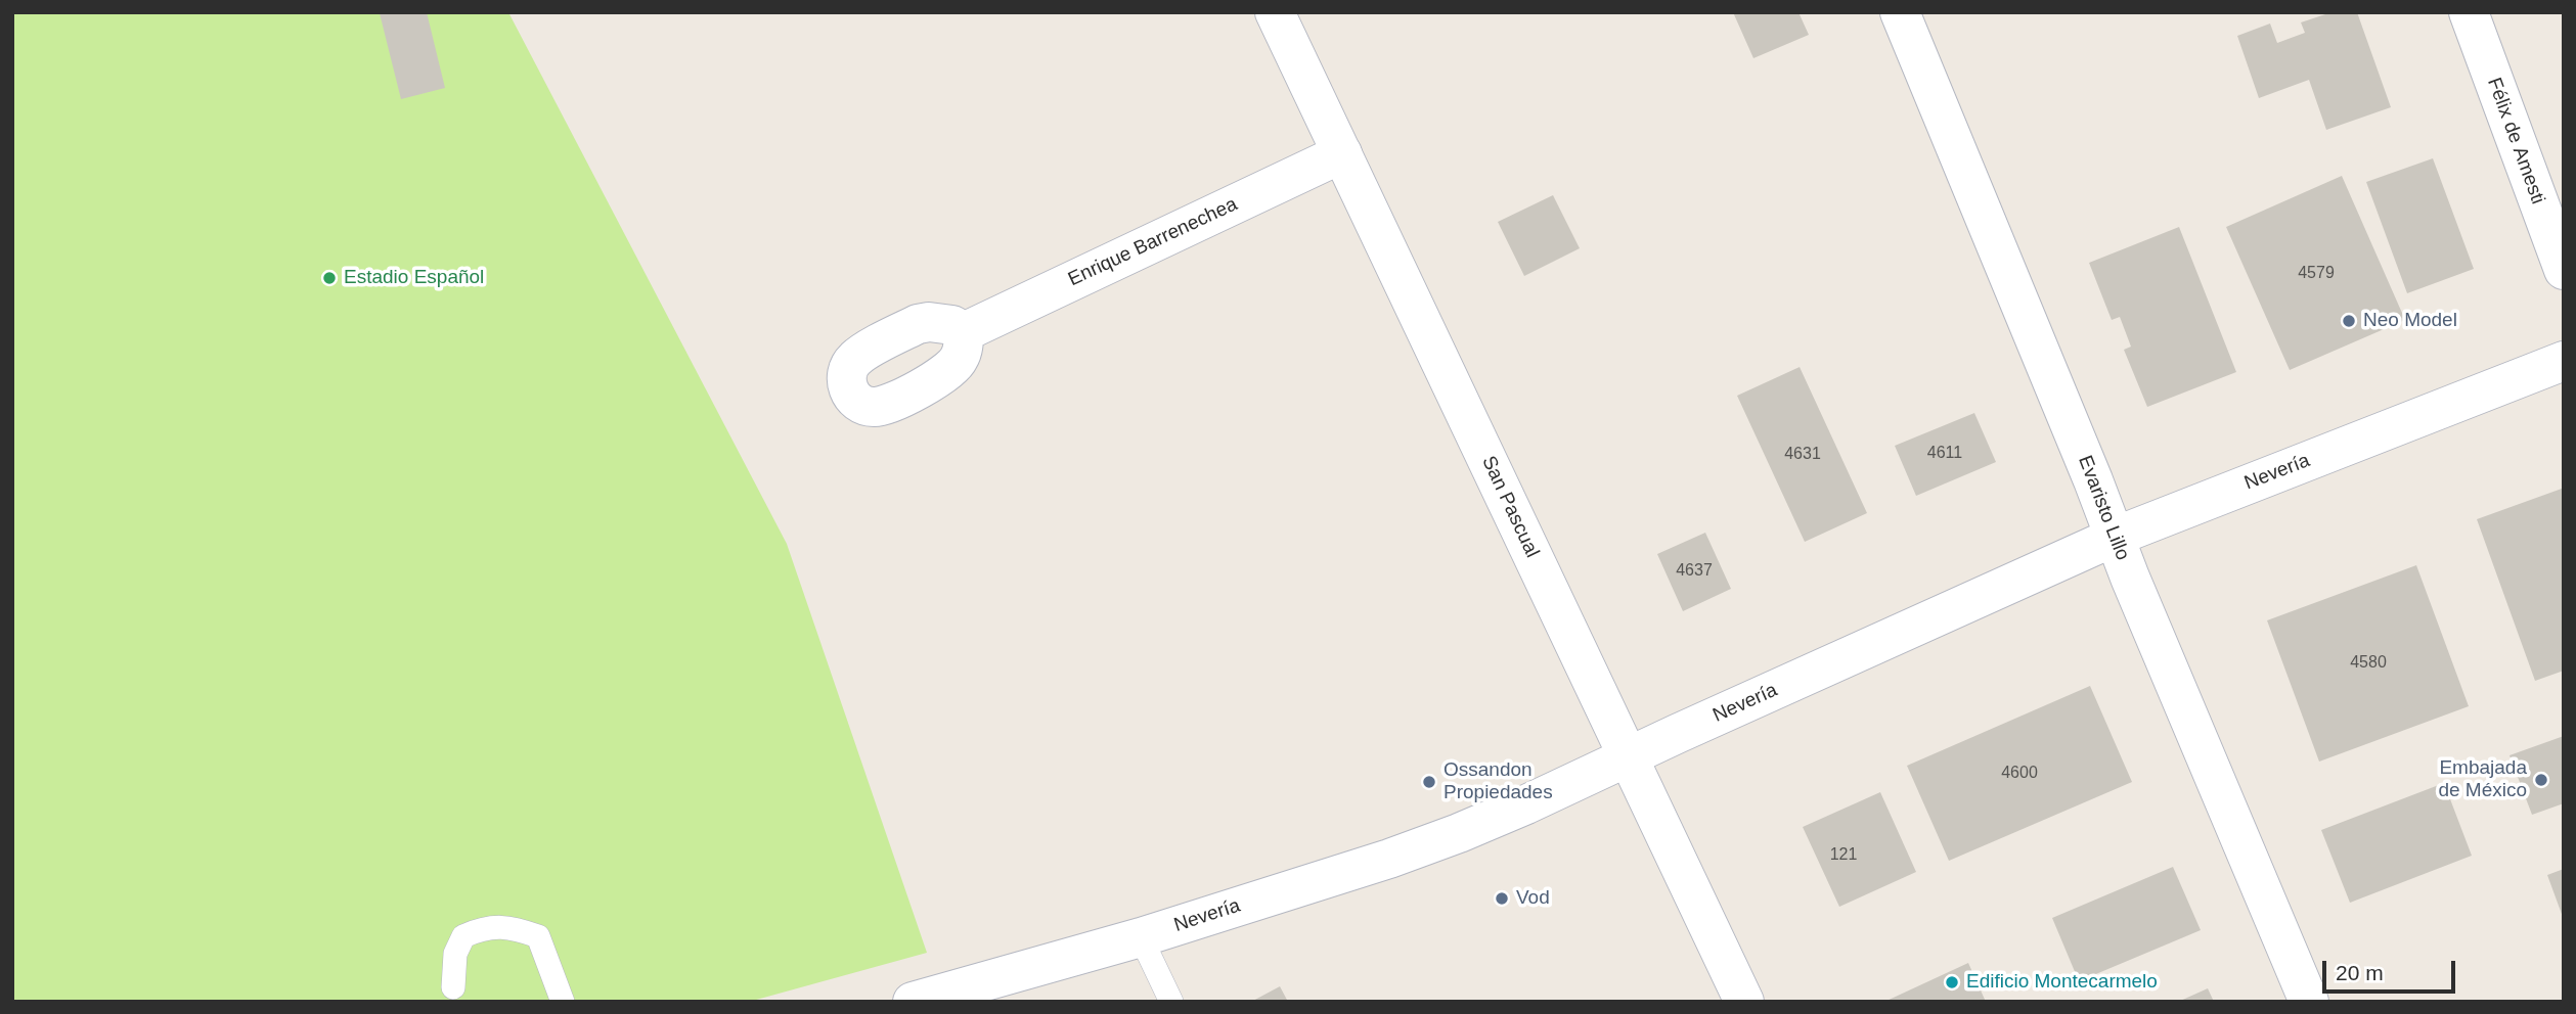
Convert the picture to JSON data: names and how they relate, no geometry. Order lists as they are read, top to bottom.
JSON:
{
  "streets": {
    "street": [
      "Félix de Amesti",
      "Enrique Barrenechea",
      "Nevería",
      "San Pascual",
      "Evaristo Lillo"
    ]
  },
  "crossings": [
    ["Enrique Barrenechea", "San Pascual"],
    ["Nevería", "San Pascual"],
    ["Nevería", "Evaristo Lillo"]
  ],
  "places": [
    "Estadio Español",
    "Neo Model",
    "Embajada de México",
    "Ossandon Propiedades",
    "Vod",
    "Edificio Montecarmelo"
  ],
  "house_numbers": [
    "4579",
    "4611",
    "4631",
    "4637",
    "4580",
    "4600",
    "121"
  ],
  "scale_bar": "20 m"
}
